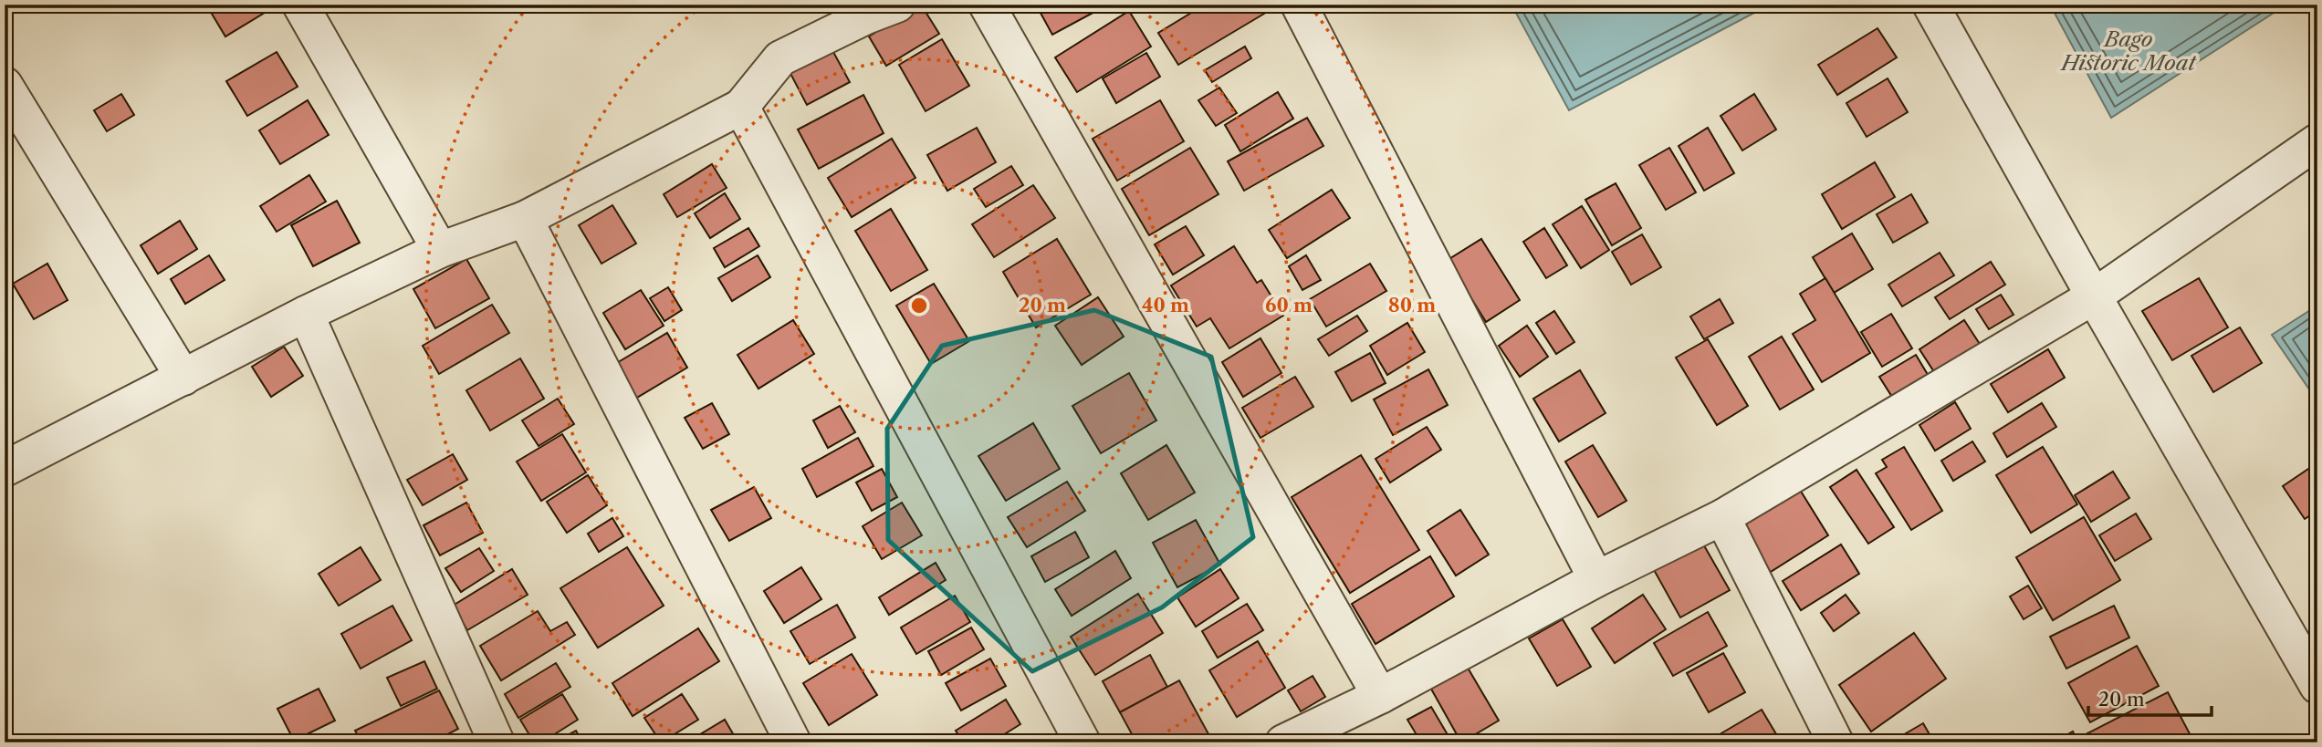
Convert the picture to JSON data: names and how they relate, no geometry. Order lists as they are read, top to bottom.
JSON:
{
  "water": ["Bago Historic Moat"],
  "scale_bar": "20 m",
  "rings": [
    "20 m",
    "40 m",
    "60 m",
    "80 m"
  ]
}
